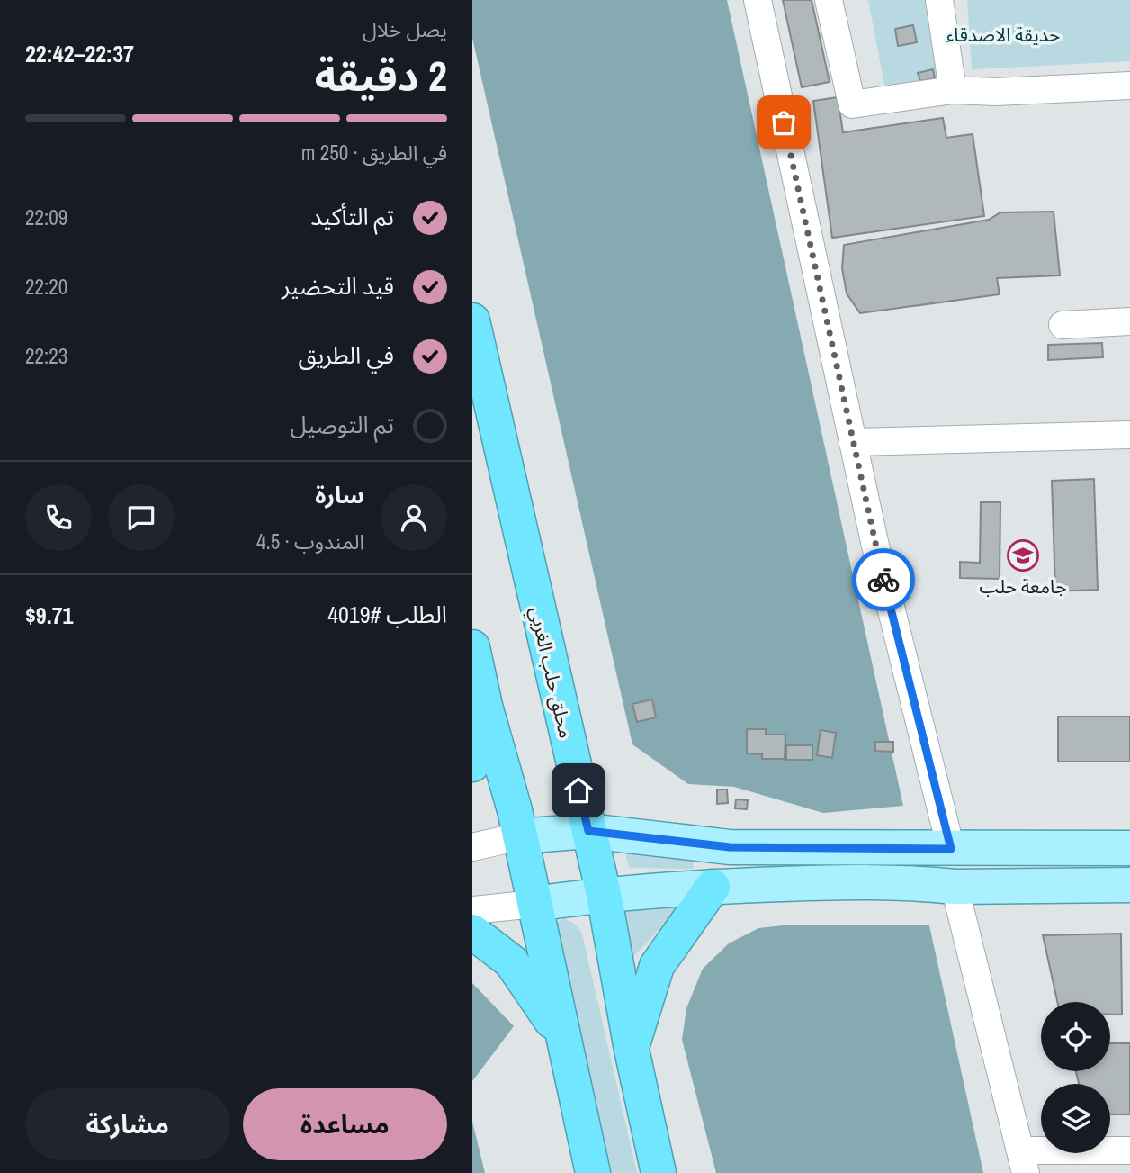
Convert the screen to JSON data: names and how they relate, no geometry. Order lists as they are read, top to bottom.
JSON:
{
  "streets": {
    "highway": ["محلق حلب الغربي"]
  },
  "parks": ["حديقة الاصدقاء"],
  "places": {
    "school or university": ["جامعة حلب"]
  },
  "page": {
    "heading": ["2 دقيقة", "يصل خلال", "22:37–22:42"],
    "panel": [
      "سارة",
      "المندوب · 4.5",
      "الطلب #4019",
      "$9.71"
    ],
    "bar": "في الطريق · 250 m",
    "list": [
      ["تم التأكيد", "22:09"],
      ["قيد التحضير", "22:20"],
      ["في الطريق", "22:23"],
      "تم التوصيل"
    ],
    "buttons": ["مساعدة", "مشاركة"]
  }
}
